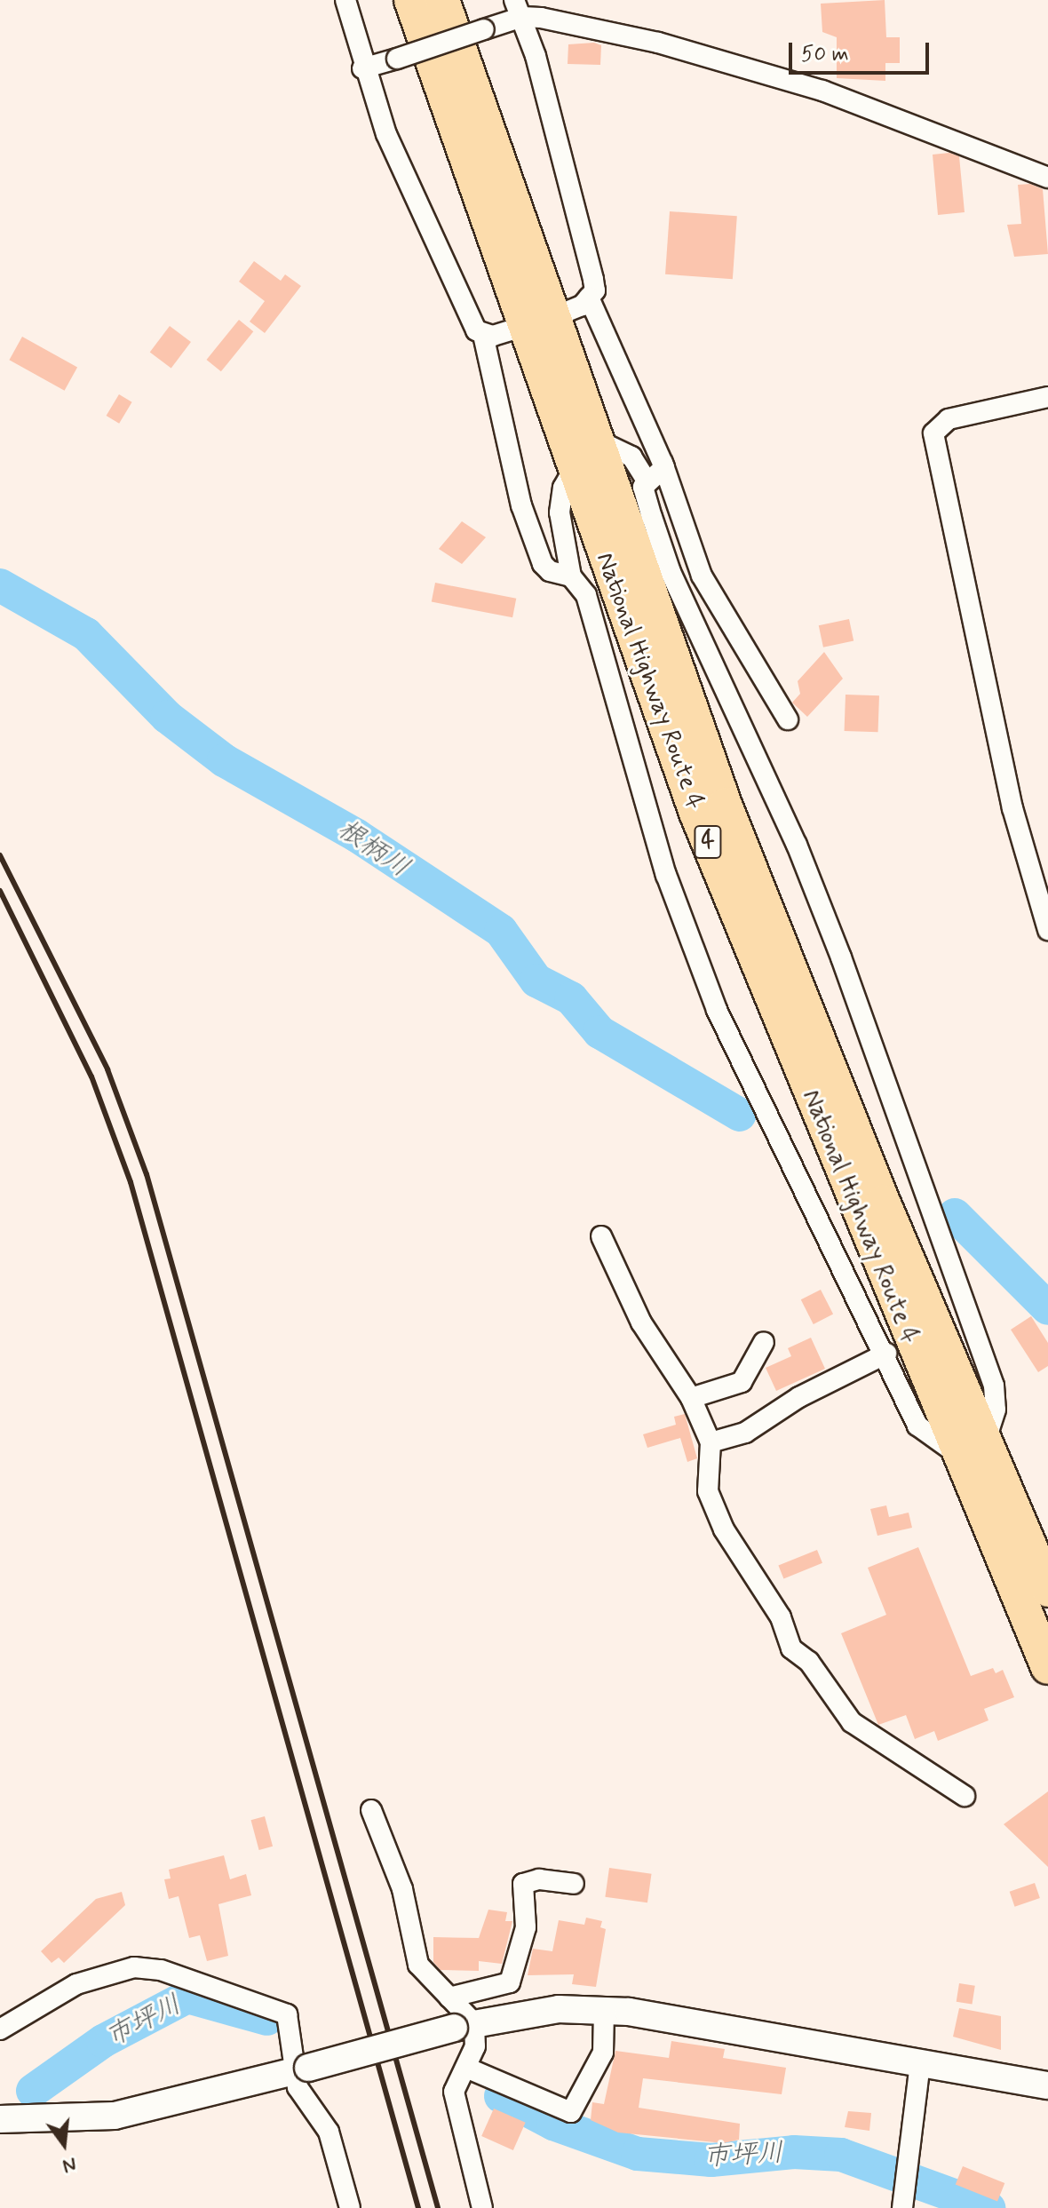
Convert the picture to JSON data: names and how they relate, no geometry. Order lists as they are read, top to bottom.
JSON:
{
  "streets": {
    "highway": ["National Highway Route 4", "4"]
  },
  "water": ["根柄川", "市坪川"],
  "scale_bar": "50 m",
  "north": "bottom"
}
